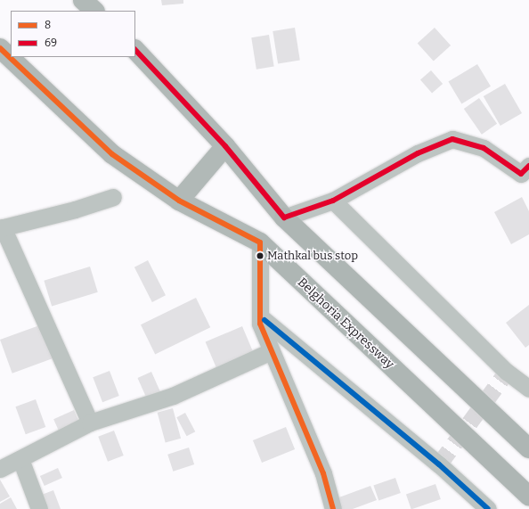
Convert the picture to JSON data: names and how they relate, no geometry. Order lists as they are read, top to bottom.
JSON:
{
  "streets": {
    "highway": ["Belghoria Expressway"]
  },
  "places": ["Mathkal bus stop"],
  "lines": ["transit line 8", "transit line 69"],
  "legend": ["8", "69"]
}
